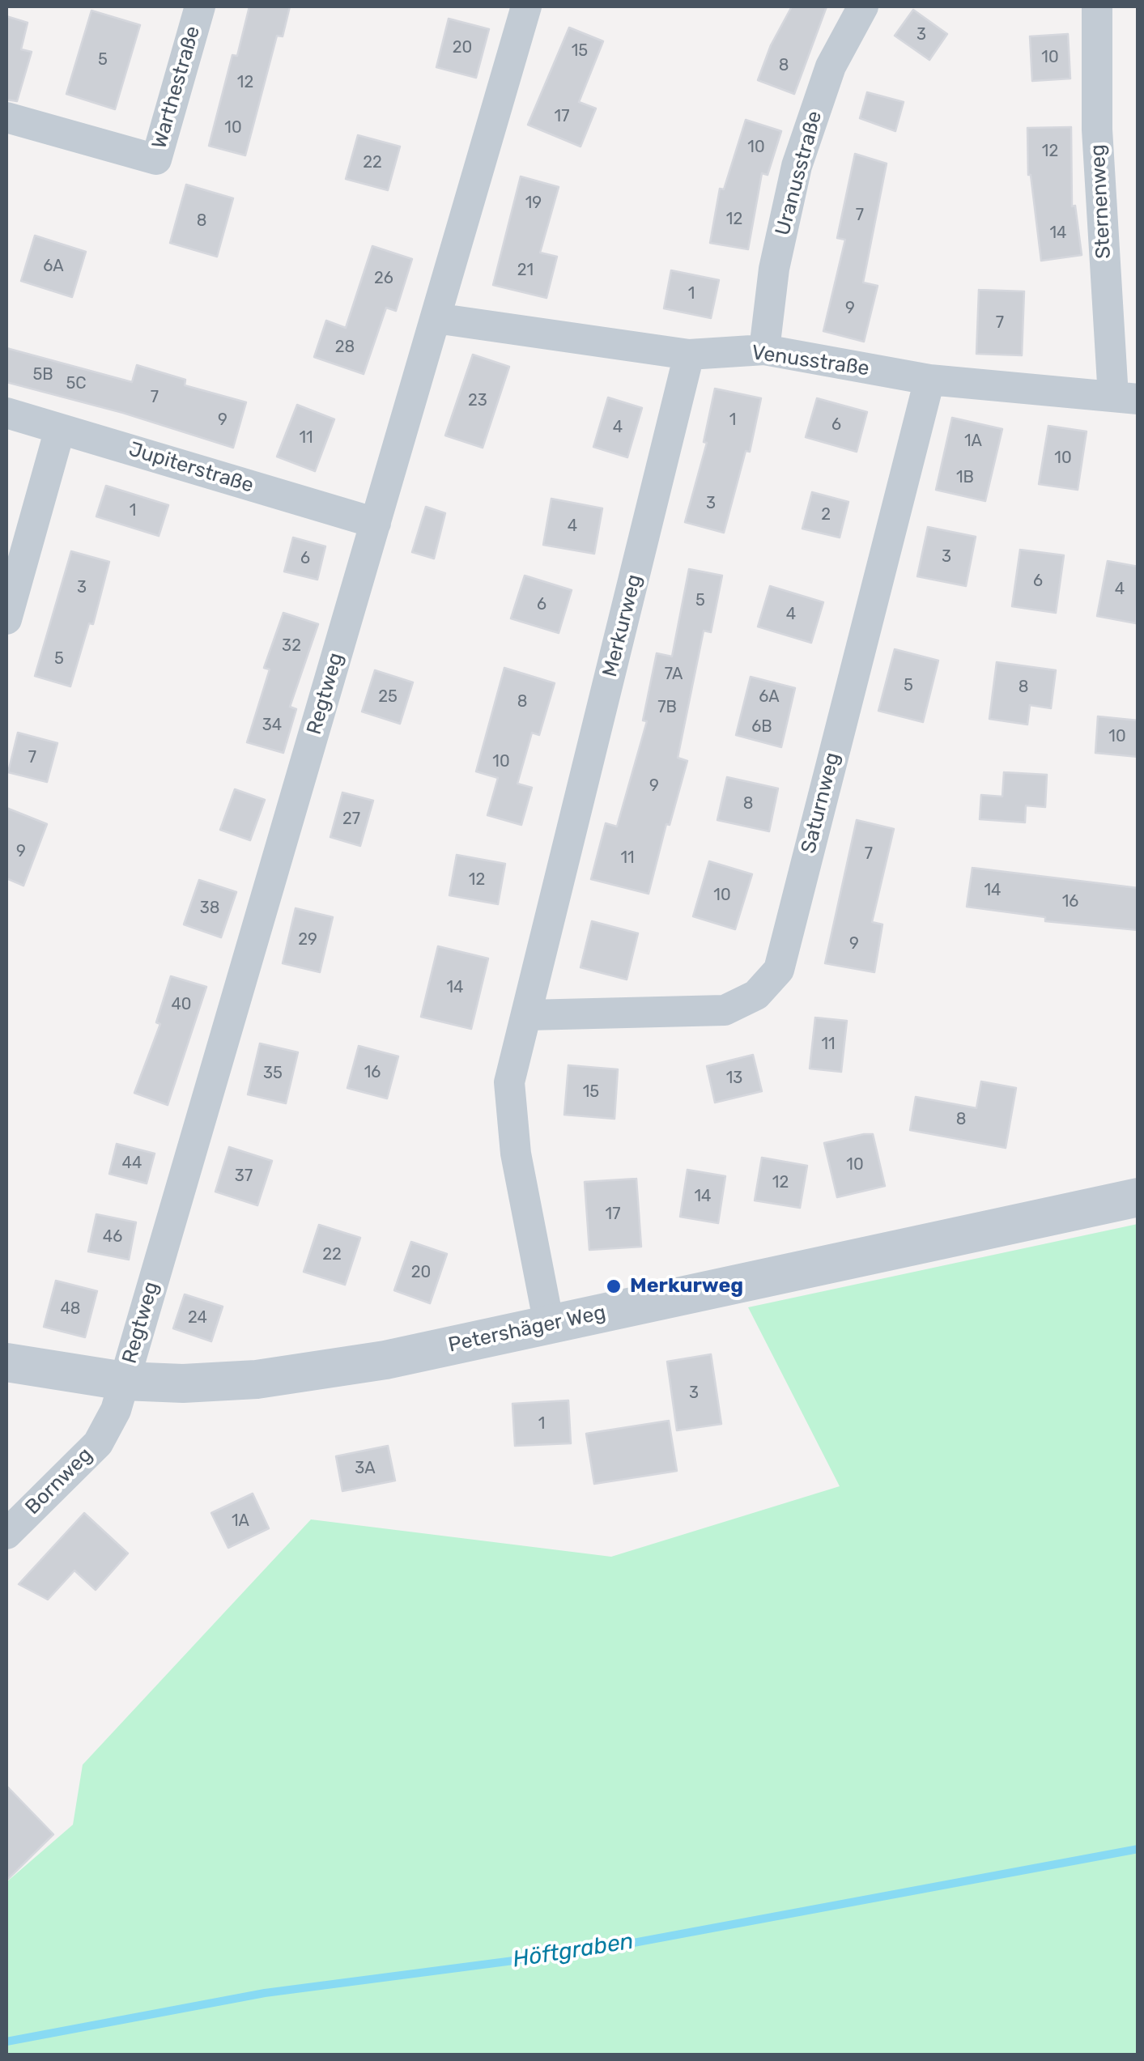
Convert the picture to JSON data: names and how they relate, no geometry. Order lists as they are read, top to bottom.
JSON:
{
  "streets": {
    "street": [
      "Warthestraße",
      "Uranusstraße",
      "Sternenweg",
      "Venusstraße",
      "Jupiterstraße",
      "Merkurweg",
      "Regtweg",
      "Saturnweg",
      "Petershäger Weg",
      "Bornweg"
    ]
  },
  "crossings": [
    ["Uranusstraße", "Venusstraße"],
    ["Sternenweg", "Venusstraße"],
    ["Venusstraße", "Merkurweg"],
    ["Venusstraße", "Regtweg"],
    ["Venusstraße", "Saturnweg"],
    ["Jupiterstraße", "Regtweg"],
    ["Merkurweg", "Saturnweg"],
    ["Merkurweg", "Petershäger Weg"],
    ["Regtweg", "Petershäger Weg"],
    ["Regtweg", "Bornweg"],
    ["Petershäger Weg", "Bornweg"]
  ],
  "water": ["Höftgraben"],
  "places": ["Merkurweg"],
  "house_numbers": [
    "3",
    "20",
    "15",
    "10",
    "5",
    "8",
    "12",
    "17",
    "10",
    "10",
    "12",
    "22",
    "19",
    "7",
    "12",
    "8",
    "14",
    "6A",
    "21",
    "26",
    "1",
    "9",
    "7",
    "28",
    "5B",
    "5C",
    "7",
    "23",
    "9",
    "1",
    "6",
    "4",
    "11",
    "1A",
    "10",
    "1B",
    "3",
    "1",
    "2",
    "4",
    "3",
    "6",
    "6",
    "3",
    "4",
    "5",
    "6",
    "4",
    "32",
    "5",
    "7A",
    "5",
    "8",
    "25",
    "6A",
    "8",
    "7B",
    "34",
    "6B",
    "10",
    "7",
    "10",
    "9",
    "8",
    "27",
    "9",
    "7",
    "11",
    "12",
    "14",
    "10",
    "16",
    "38",
    "29",
    "9",
    "14",
    "40",
    "11",
    "16",
    "35",
    "13",
    "15",
    "8",
    "44",
    "10",
    "37",
    "12",
    "14",
    "17",
    "46",
    "22",
    "20",
    "48",
    "24",
    "3",
    "1",
    "3A",
    "1A"
  ]
}
